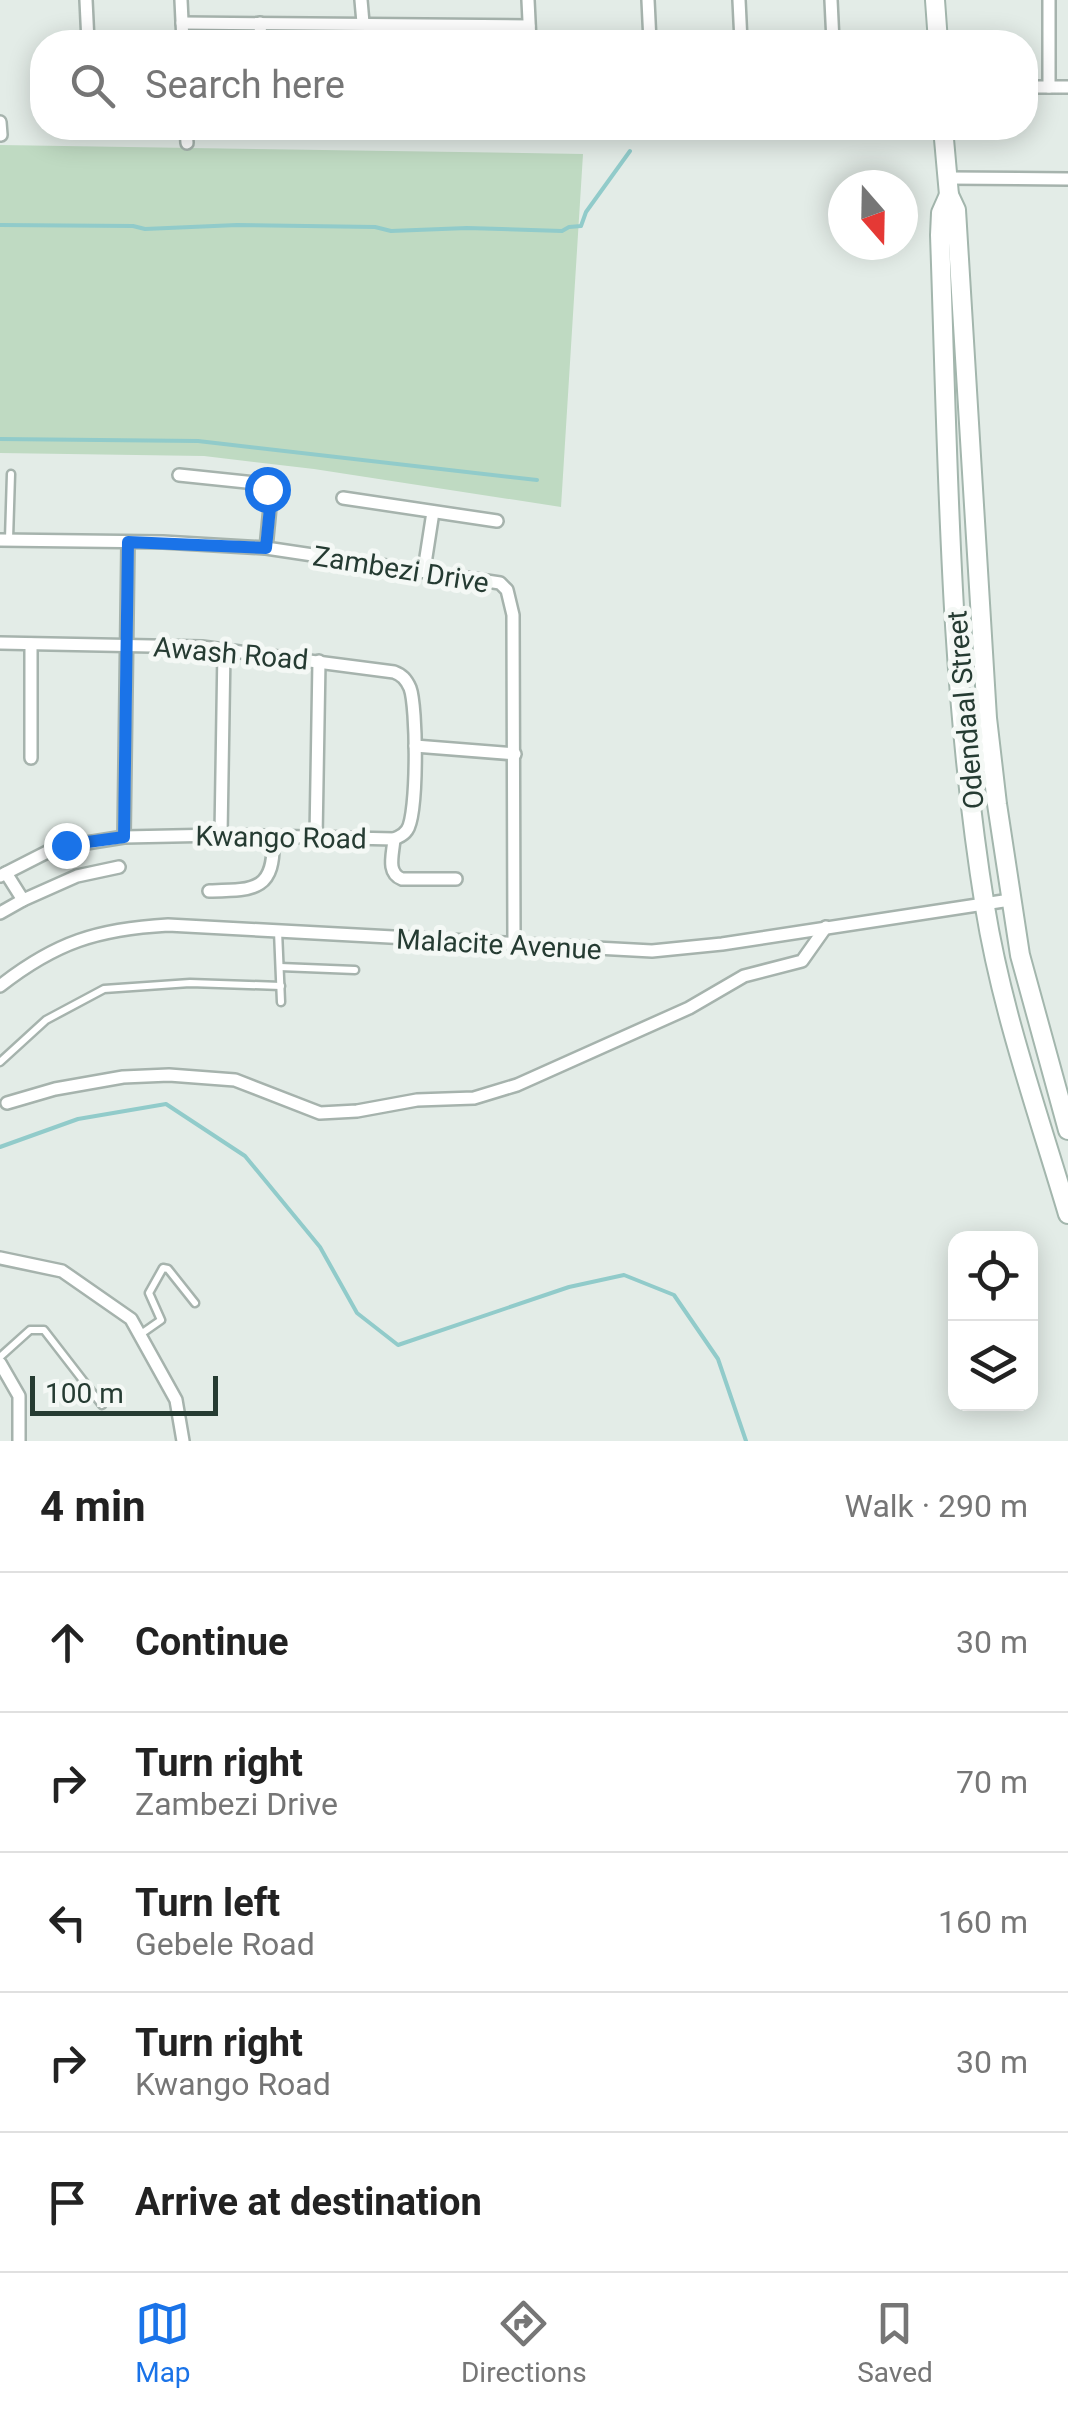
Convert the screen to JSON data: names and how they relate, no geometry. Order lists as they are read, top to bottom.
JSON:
{
  "streets": {
    "street": [
      "Zambezi Drive",
      "Awash Road",
      "Odendaal Street",
      "Kwango Road",
      "Malacite Avenue"
    ]
  },
  "crossings": [
    ["Zambezi Drive", "Malacite Avenue"],
    ["Awash Road", "Kwango Road"],
    ["Odendaal Street", "Malacite Avenue"]
  ],
  "scale_bar": "100 m",
  "north": "bottom",
  "page": {
    "search": "Search here",
    "scale": "100 m",
    "heading": ["4 min", "Walk · 290 m"],
    "list": [
      ["Continue", "30 m"],
      ["Turn right", "Zambezi Drive", "70 m"],
      ["Turn left", "Gebele Road", "160 m"],
      ["Turn right", "Kwango Road", "30 m"],
      "Arrive at destination"
    ],
    "nav": ["Map", "Directions", "Saved"]
  }
}
